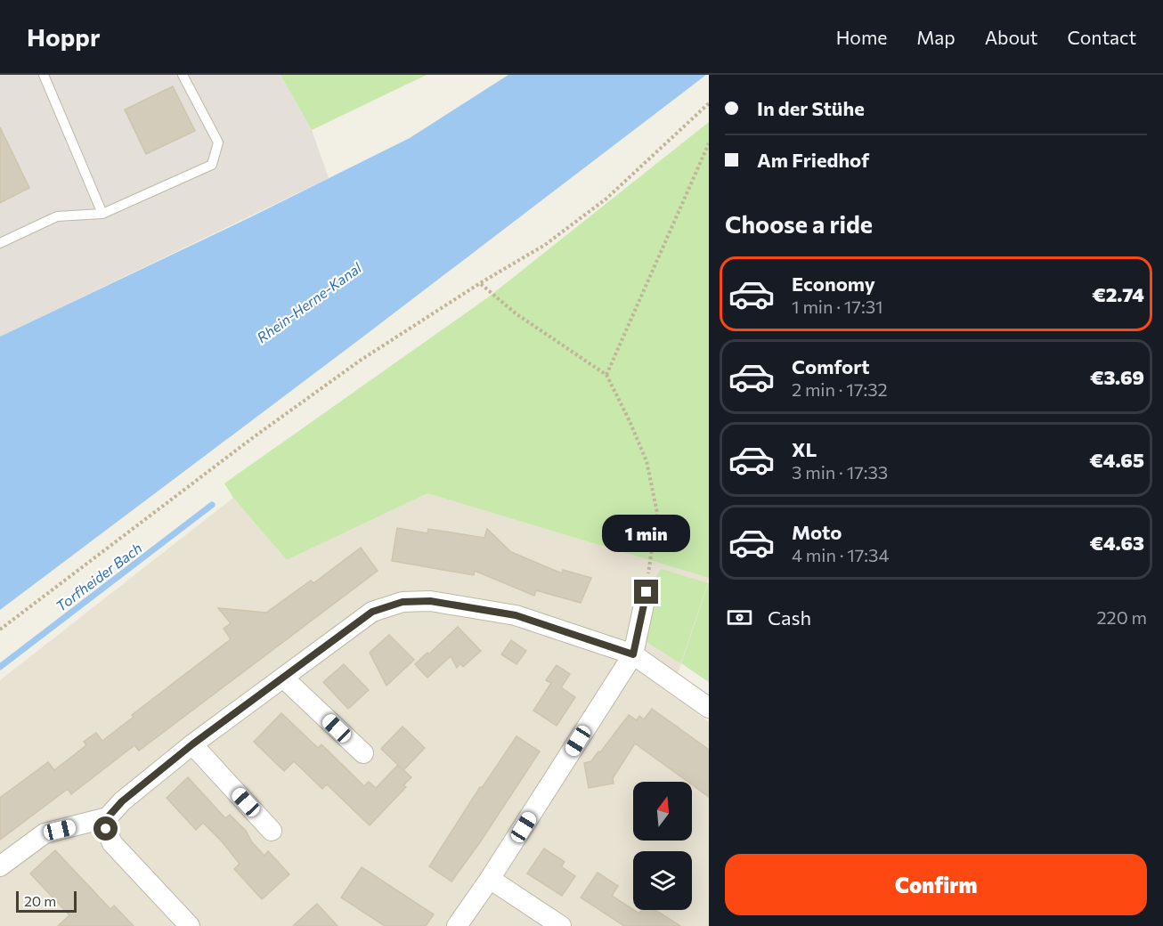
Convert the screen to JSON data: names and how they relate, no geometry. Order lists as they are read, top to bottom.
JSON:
{
  "water": ["Rhein-Herne-Kanal", "Torfheider Bach"],
  "scale_bar": "20 m",
  "north": "top",
  "page": {
    "header": "Hoppr",
    "nav": [
      "Home",
      "Map",
      "About",
      "Contact"
    ],
    "banner": ["In der Stühe", "Am Friedhof"],
    "heading": "Choose a ride",
    "list": [
      {
        "name": "Economy",
        "note": "1 min · 17:31",
        "value": "€2.74"
      },
      {
        "name": "Comfort",
        "note": "2 min · 17:32",
        "value": "€3.69"
      },
      {
        "name": "XL",
        "note": "3 min · 17:33",
        "value": "€4.65"
      },
      {
        "name": "Moto",
        "note": "4 min · 17:34",
        "value": "€4.63"
      }
    ],
    "bubble": "1 min",
    "pay": ["Cash", "220 m"],
    "buttons": "Confirm",
    "scale": "20 m"
  }
}
